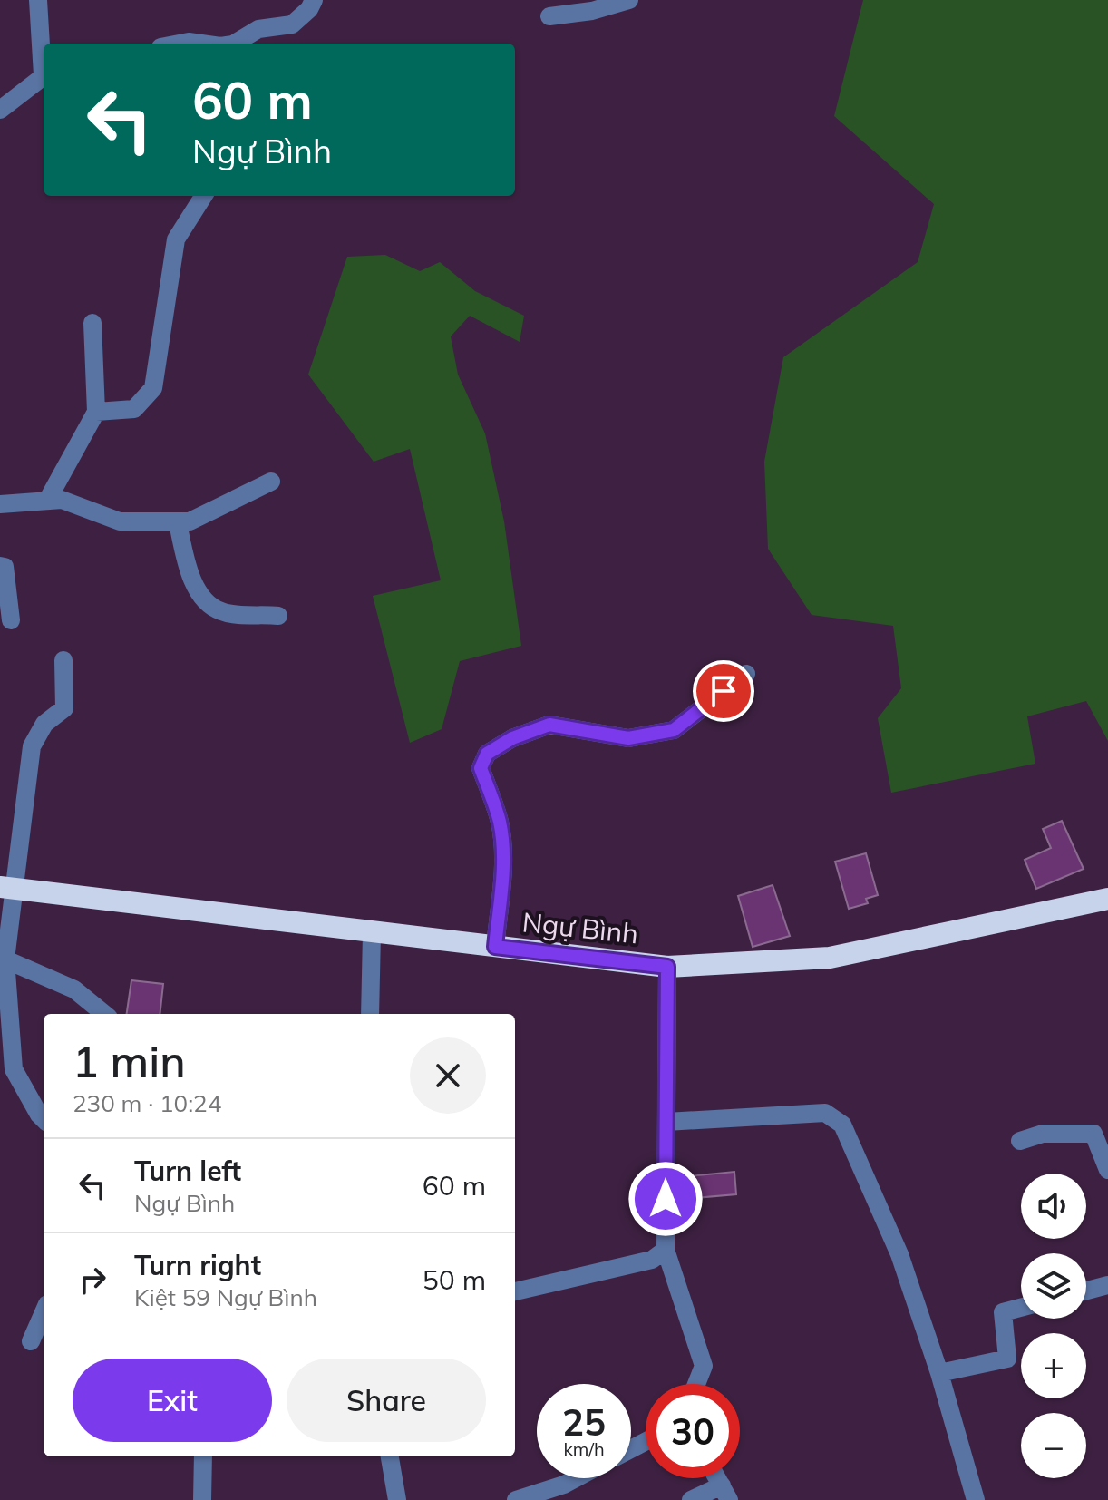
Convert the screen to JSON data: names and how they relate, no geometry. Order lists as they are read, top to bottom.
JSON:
{
  "streets": {
    "highway": ["Ngự Bình"]
  },
  "page": {
    "turn": ["60 m", "Ngự Bình"],
    "heading": ["1 min", "230 m · 10:24"],
    "list": [
      {
        "name": "Turn left",
        "note": "Ngự Bình",
        "value": "60 m"
      },
      {
        "name": "Turn right",
        "note": "Kiệt 59 Ngự Bình",
        "value": "50 m"
      }
    ],
    "map_buttons": ["+", "−"],
    "buttons": ["Exit", "Share"],
    "speed": "25 km/h",
    "limit": "30"
  }
}
